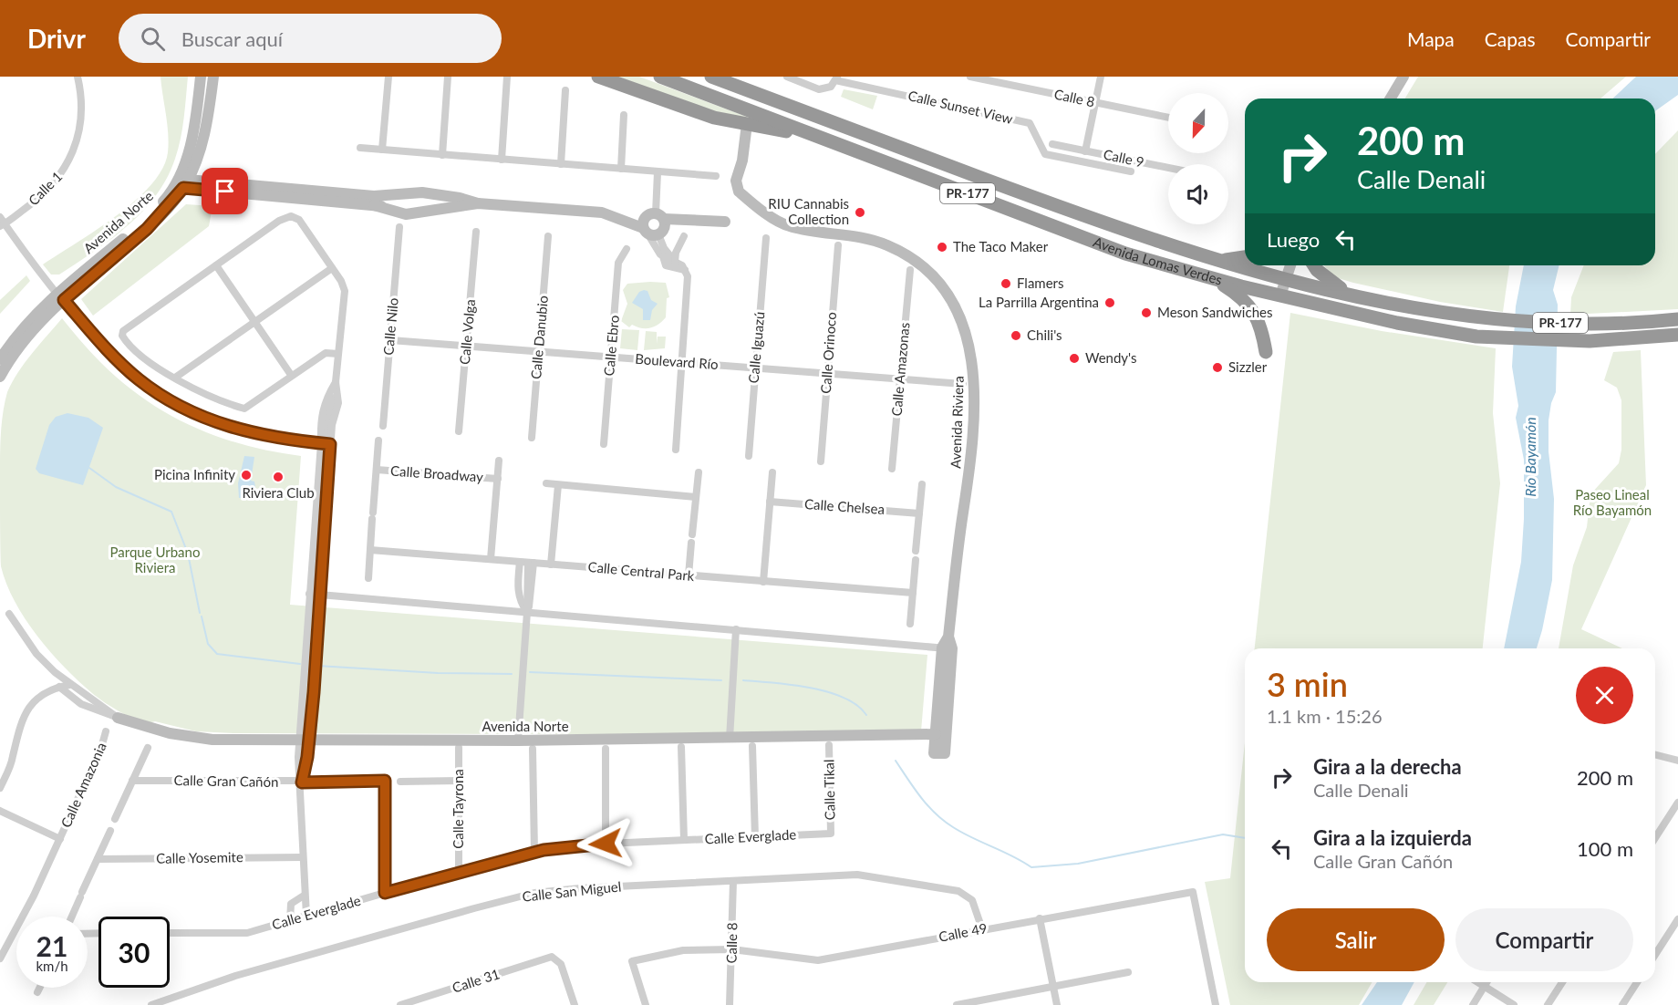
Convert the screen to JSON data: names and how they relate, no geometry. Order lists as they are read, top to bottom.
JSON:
{
  "streets": {
    "highway": ["PR-177", "Avenida Lomas Verdes"],
    "street": [
      "Calle 8",
      "Calle Sunset View",
      "Calle 9",
      "Calle 1",
      "Avenida Norte",
      "Calle Nilo",
      "Calle Volga",
      "Calle Danubio",
      "Calle Ebro",
      "Calle Iguazú",
      "Calle Orinoco",
      "Boulevard Río",
      "Calle Amazonas",
      "Avenida Riviera",
      "Calle Broadway",
      "Calle Chelsea",
      "Calle Central Park",
      "Calle Gran Cañón",
      "Calle Amazonia",
      "Calle Tikal",
      "Calle Tayrona",
      "Calle Everglade",
      "Calle Yosemite",
      "Calle San Miguel",
      "Calle 49",
      "Calle 31"
    ]
  },
  "crossings": [
    ["Calle 8", "Calle San Miguel"],
    ["Calle 8", "Calle 49"],
    ["Avenida Norte", "Avenida Riviera"],
    ["Calle Nilo", "Boulevard Río"],
    ["Calle Volga", "Boulevard Río"],
    ["Calle Danubio", "Boulevard Río"],
    ["Calle Ebro", "Boulevard Río"],
    ["Calle Iguazú", "Boulevard Río"],
    ["Calle Orinoco", "Boulevard Río"],
    ["Boulevard Río", "Calle Amazonas"],
    ["Calle Gran Cañón", "Calle Everglade"],
    ["Calle Tikal", "Calle Everglade"],
    ["Calle Tayrona", "Calle Everglade"],
    ["Calle San Miguel", "Calle 49"]
  ],
  "water": ["Río Bayamón"],
  "parks": ["Paseo Lineal Río Bayamón", "Parque Urbano Riviera"],
  "places": [
    "RIU Cannabis Collection",
    "The Taco Maker",
    "Flamers",
    "La Parrilla Argentina",
    "Meson Sandwiches",
    "Chili's",
    "Wendy's",
    "Sizzler",
    "Picina Infinity",
    "Riviera Club"
  ],
  "north": "bottom",
  "page": {
    "header": "Drivr",
    "search": "Buscar aquí",
    "nav": ["Mapa", "Capas", "Compartir"],
    "turn": ["200 m", "Calle Denali"],
    "then": "Luego",
    "heading": ["3 min", "1.1 km · 15:26"],
    "list": [
      {
        "name": "Gira a la derecha",
        "note": "Calle Denali",
        "value": "200 m"
      },
      {
        "name": "Gira a la izquierda",
        "note": "Calle Gran Cañón",
        "value": "100 m"
      }
    ],
    "buttons": ["Salir", "Compartir"],
    "speed": "21 km/h",
    "limit": "30"
  }
}
